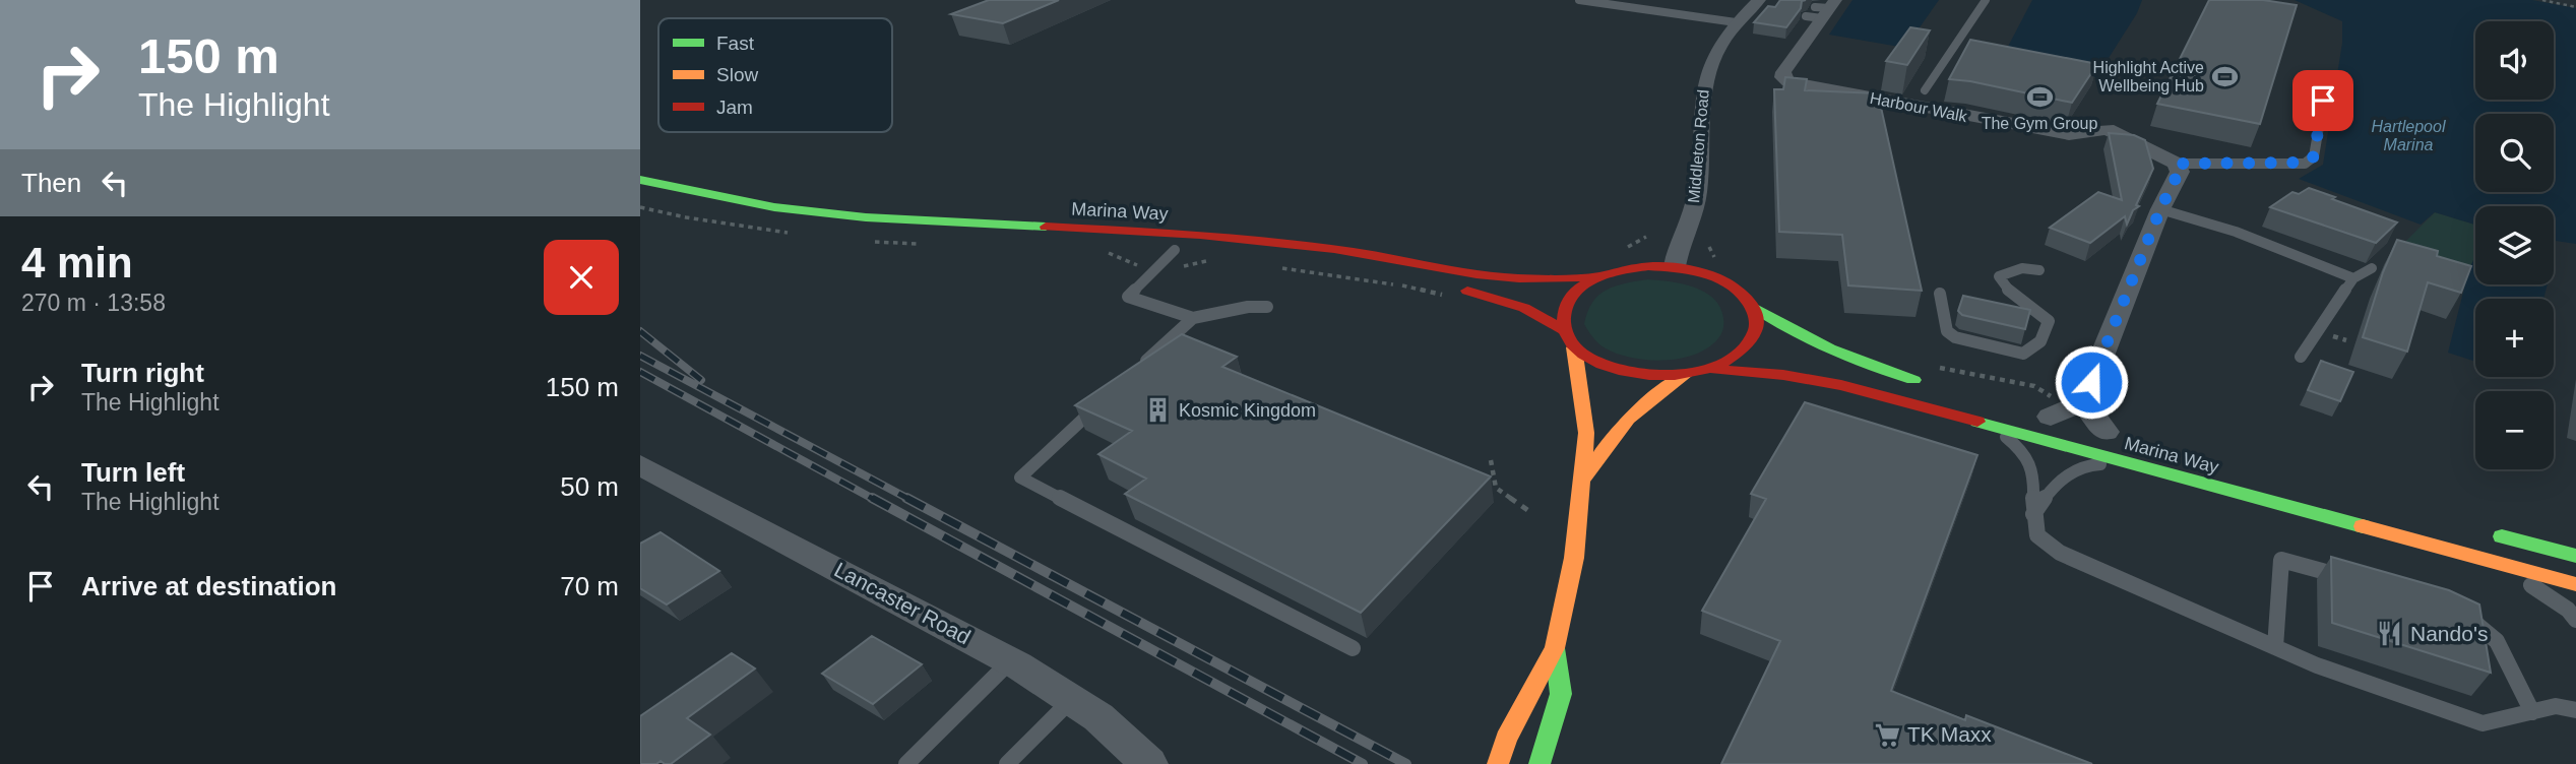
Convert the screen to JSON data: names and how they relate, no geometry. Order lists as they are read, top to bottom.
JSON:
{
  "streets": {
    "main road": ["Marina Way"],
    "street": ["Harbour Walk", "Middleton Road", "Lancaster Road"]
  },
  "crossings": [
    ["Middleton Road", "Marina Way"]
  ],
  "water": ["Hartlepool Marina"],
  "places": {
    "sports": ["Highlight Active Wellbeing Hub", "The Gym Group"],
    "building": ["Kosmic Kingdom"],
    "restaurant": ["Nando's"],
    "supermarket": ["TK Maxx"]
  },
  "legend": ["Fast", "Slow", "Jam"],
  "page": {
    "turn": ["150 m", "The Highlight"],
    "map_buttons": ["+", "−"],
    "then": "Then",
    "heading": ["4 min", "270 m · 13:58"],
    "list": [
      {
        "name": "Turn right",
        "note": "The Highlight",
        "value": "150 m"
      },
      {
        "name": "Turn left",
        "note": "The Highlight",
        "value": "50 m"
      },
      {
        "name": "Arrive at destination",
        "value": "70 m"
      }
    ]
  }
}
